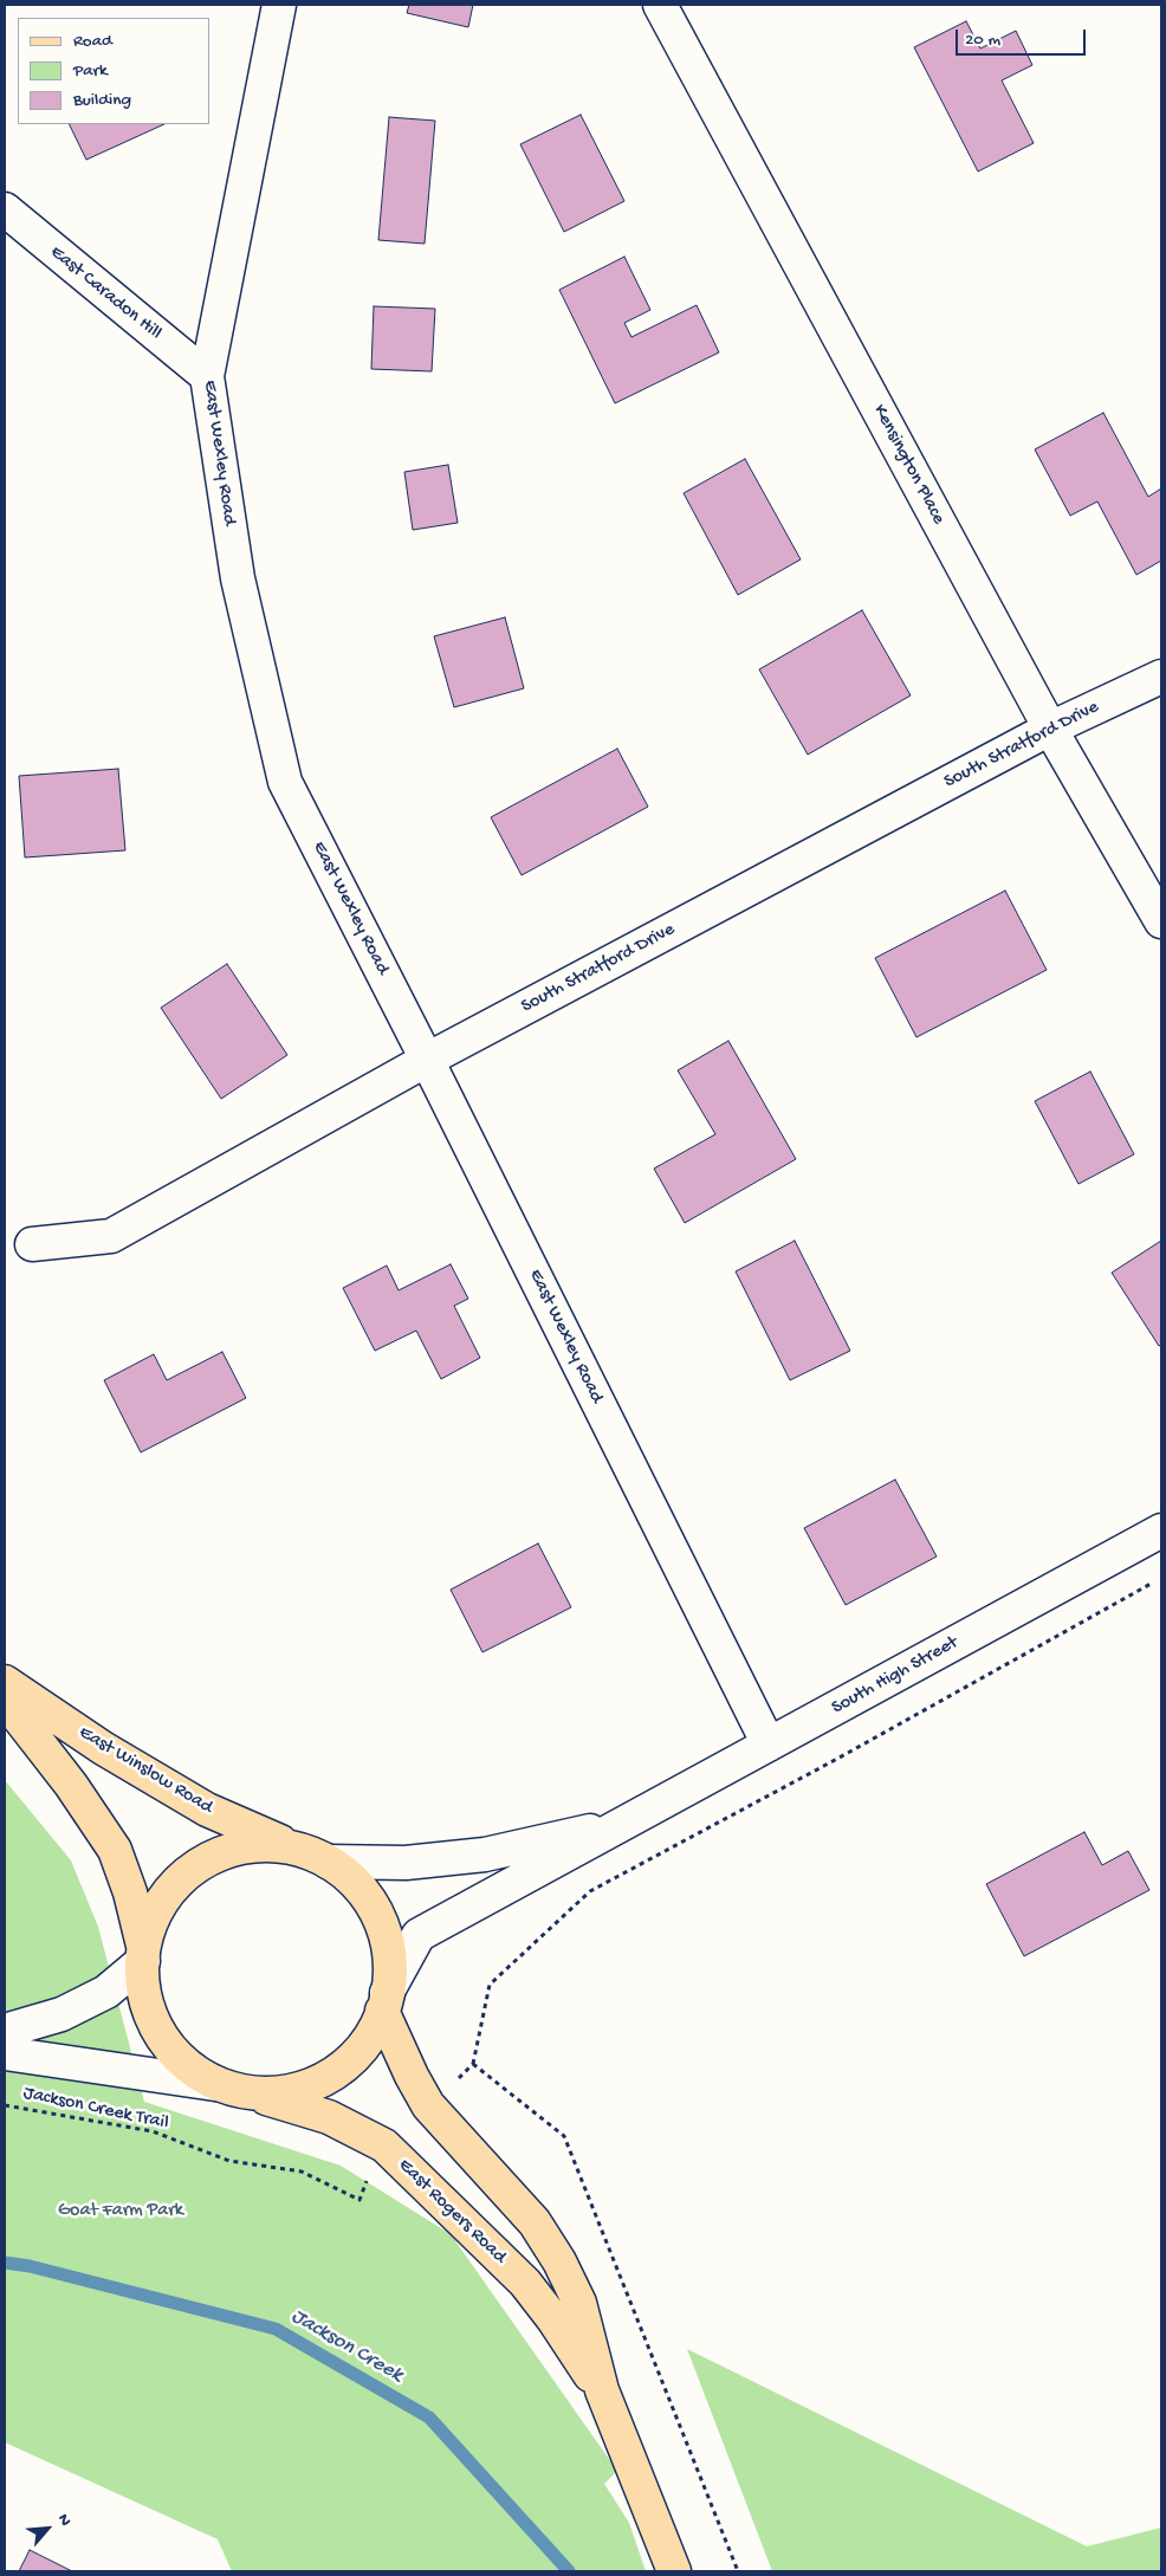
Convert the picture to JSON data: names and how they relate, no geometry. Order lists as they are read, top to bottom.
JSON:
{
  "streets": {
    "main road": ["East Winslow Road", "East Rogers Road"],
    "street": [
      "East Caradon Hill",
      "East Wexley Road",
      "Kensington Place",
      "South Stratford Drive",
      "South High Street"
    ],
    "path": ["Jackson Creek Trail"]
  },
  "crossings": [
    ["East Caradon Hill", "East Wexley Road"],
    ["East Wexley Road", "South Stratford Drive"],
    ["East Wexley Road", "South High Street"],
    ["Kensington Place", "South Stratford Drive"],
    ["South High Street", "East Winslow Road"],
    ["South High Street", "East Rogers Road"],
    ["East Winslow Road", "East Rogers Road"],
    ["Jackson Creek Trail", "East Rogers Road"]
  ],
  "water": ["Jackson Creek"],
  "parks": ["Goat Farm Park"],
  "legend": ["Road", "Park", "Building"],
  "scale_bar": "20 m",
  "north": "top right"
}
